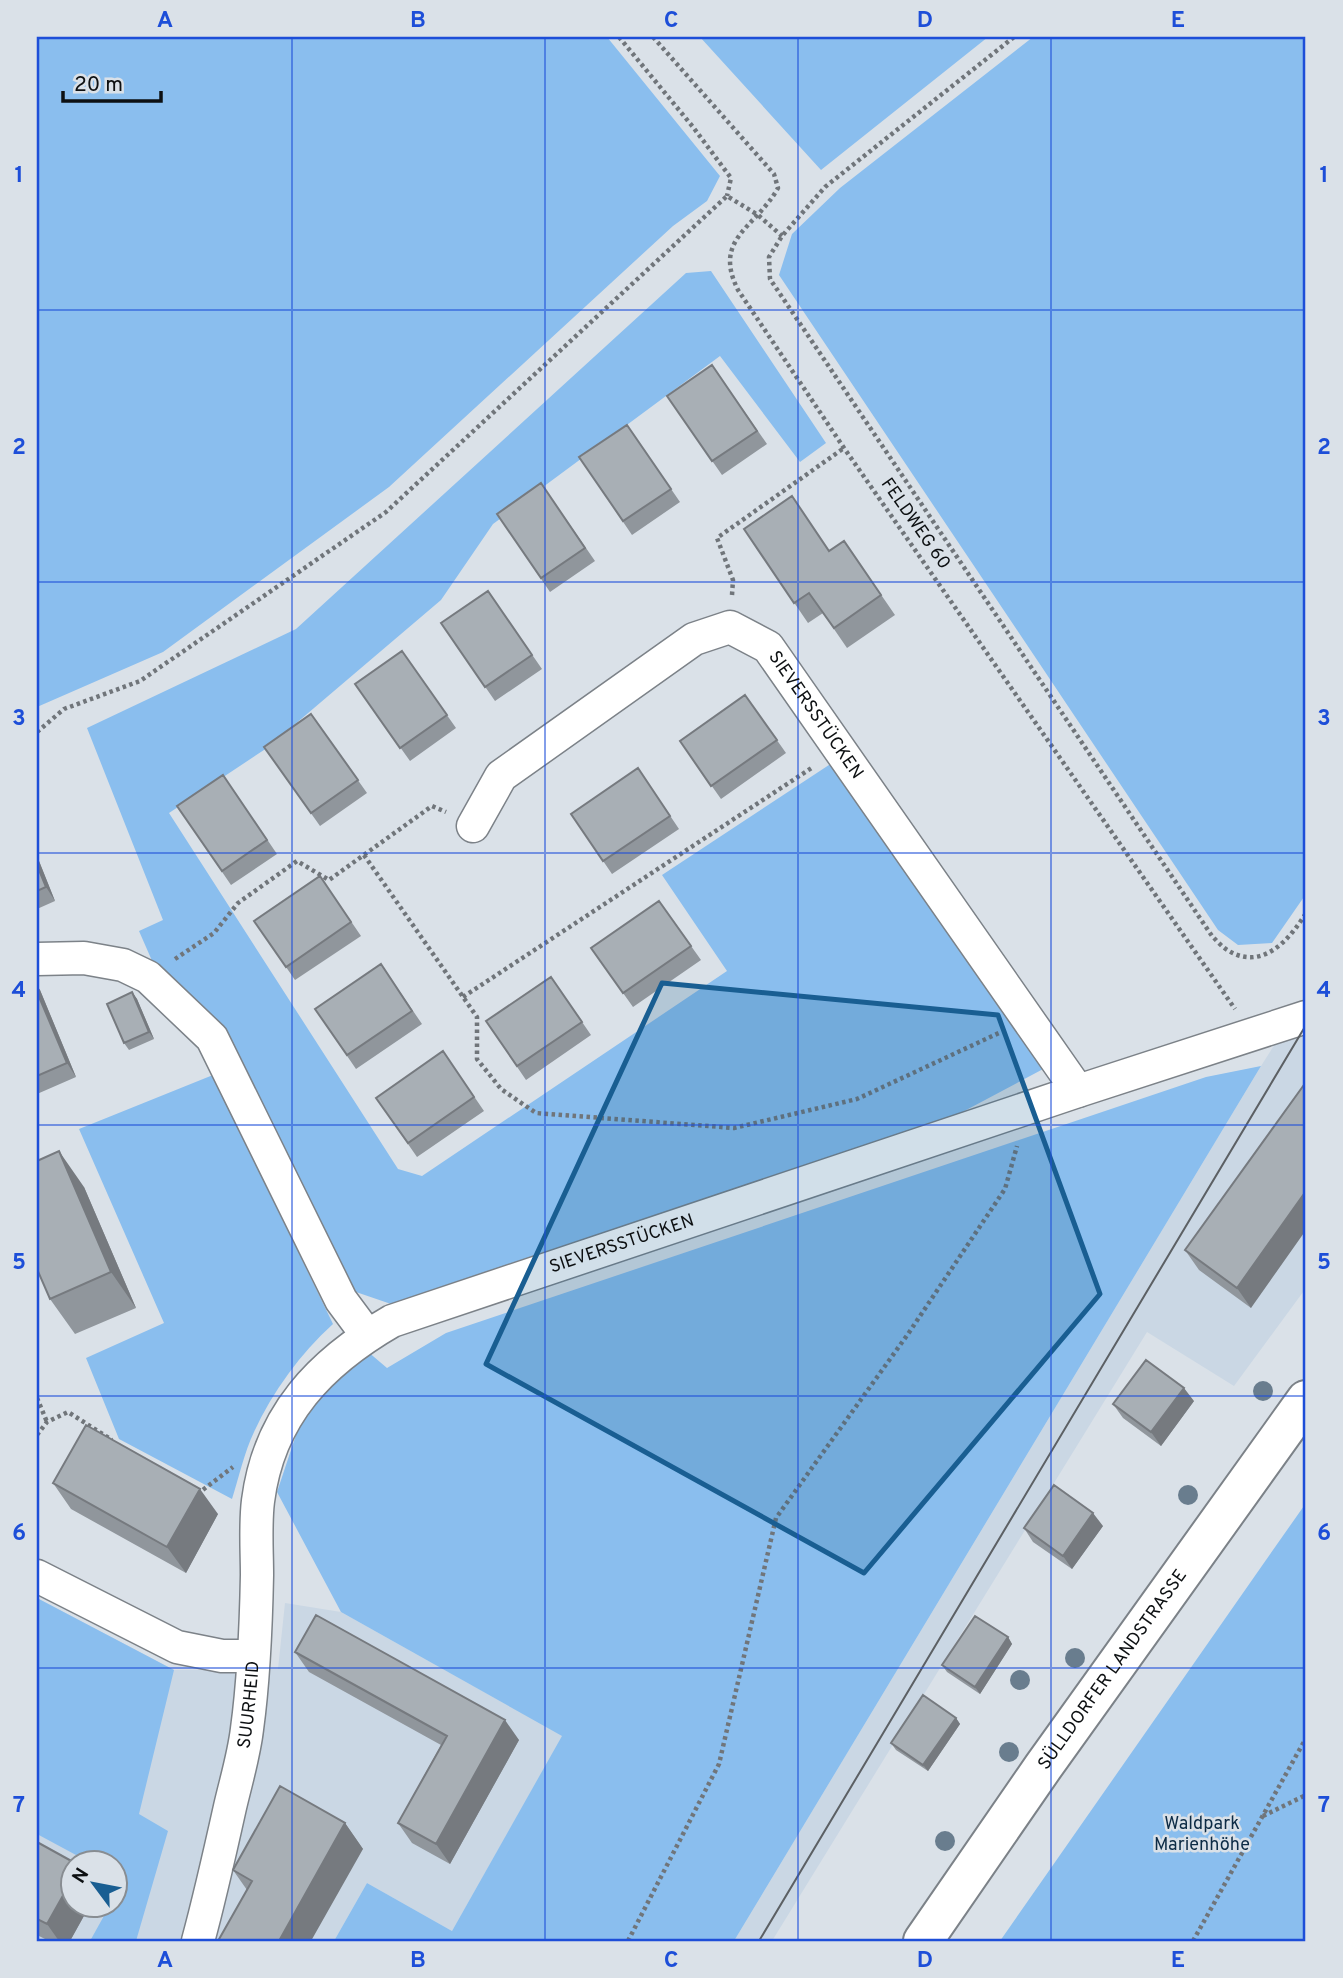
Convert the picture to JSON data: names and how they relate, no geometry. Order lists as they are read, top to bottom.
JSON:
{
  "streets": {
    "main road": ["SÜLLDORFER LANDSTRASSE"],
    "street": ["SIEVERSSTÜCKEN", "SUURHEID"],
    "path": ["FELDWEG 60"]
  },
  "crossings": [
    ["FELDWEG 60", "SIEVERSSTÜCKEN"],
    ["SIEVERSSTÜCKEN", "SUURHEID"]
  ],
  "parks": ["Waldpark Marienhöhe"],
  "scale_bar": "20 m",
  "north": "top left",
  "grid": {
    "columns": [
      "A",
      "B",
      "C",
      "D",
      "E"
    ],
    "rows": [
      "1",
      "2",
      "3",
      "4",
      "5",
      "6",
      "7"
    ]
  }
}
